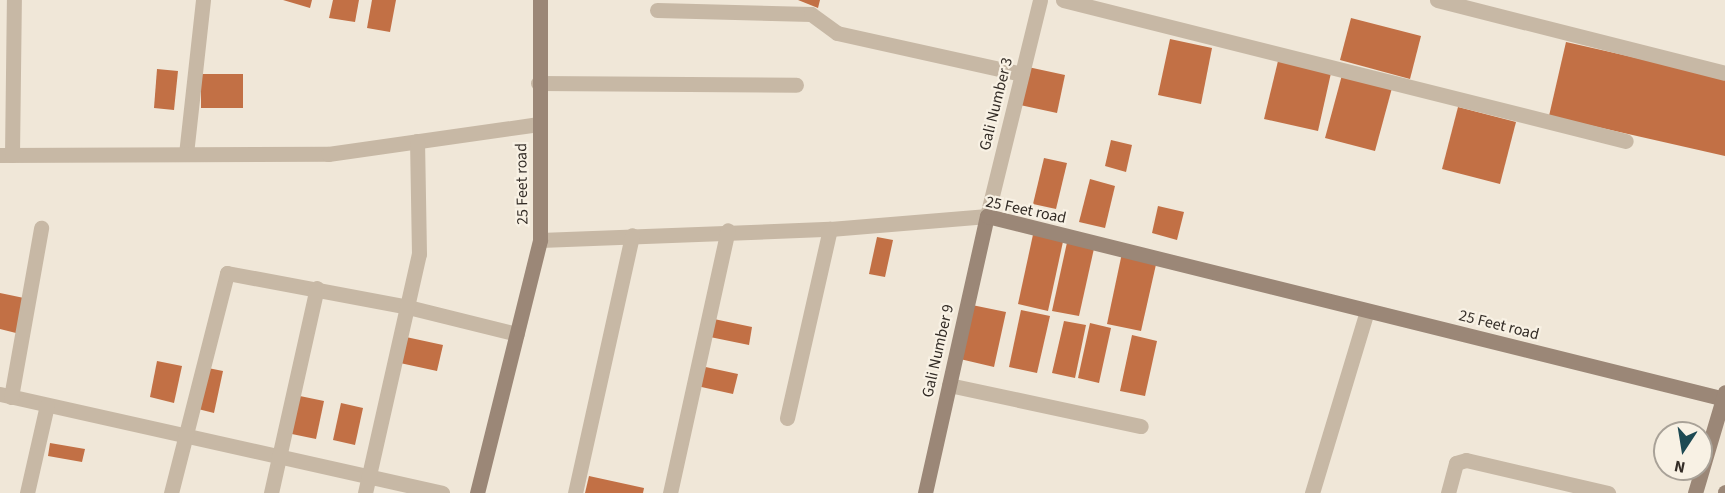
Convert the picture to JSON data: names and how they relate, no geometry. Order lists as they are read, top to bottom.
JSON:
{
  "streets": {
    "street": ["Gali Number 3", "25 Feet road", "Gali Number 9"]
  },
  "crossings": [
    ["Gali Number 3", "25 Feet road"],
    ["Gali Number 3", "Gali Number 9"],
    ["25 Feet road", "Gali Number 9"]
  ],
  "north": "bottom"
}
